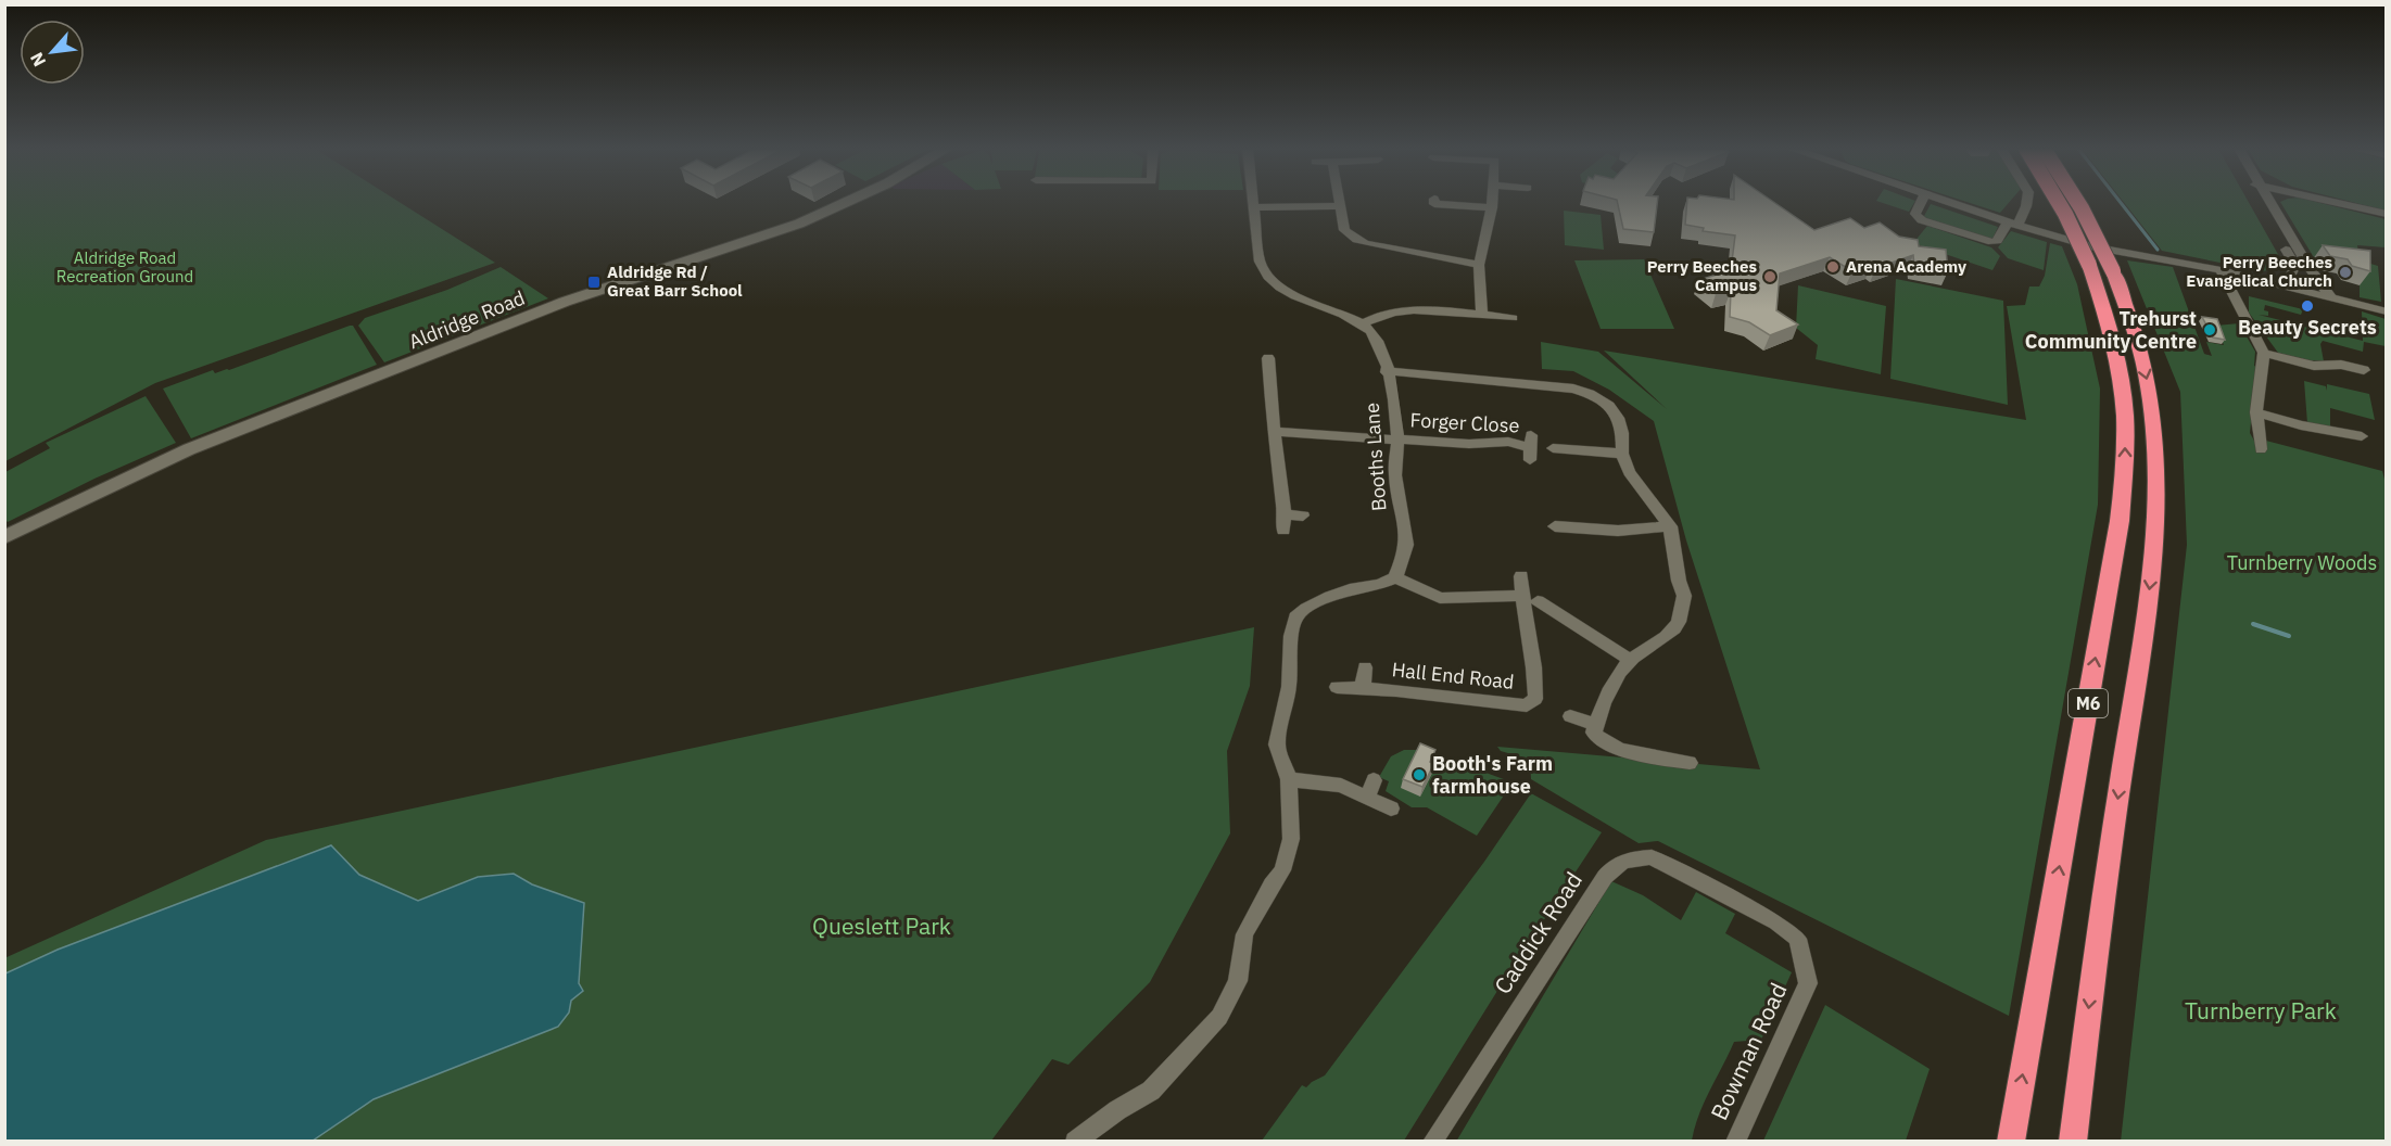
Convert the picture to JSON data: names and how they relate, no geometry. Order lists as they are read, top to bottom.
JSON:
{
  "streets": {
    "highway": ["M6"],
    "street": [
      "Aldridge Road",
      "Forger Close",
      "Booths Lane",
      "Hall End Road",
      "Caddick Road",
      "Bowman Road"
    ]
  },
  "crossings": [
    ["Forger Close", "Booths Lane"],
    ["Caddick Road", "Bowman Road"]
  ],
  "parks": [
    "Aldridge Road Recreation Ground",
    "Turnberry Woods",
    "Queslett Park",
    "Turnberry Park"
  ],
  "places": {
    "other": [
      "Arena Academy",
      "Perry Beeches Evangelical Church",
      "Perry Beeches Campus",
      "Beauty Secrets",
      "Trehurst Community Centre",
      "Booth's Farm farmhouse"
    ],
    "transit": ["Aldridge Rd / Great Barr School"]
  },
  "north": "bottom left"
}
